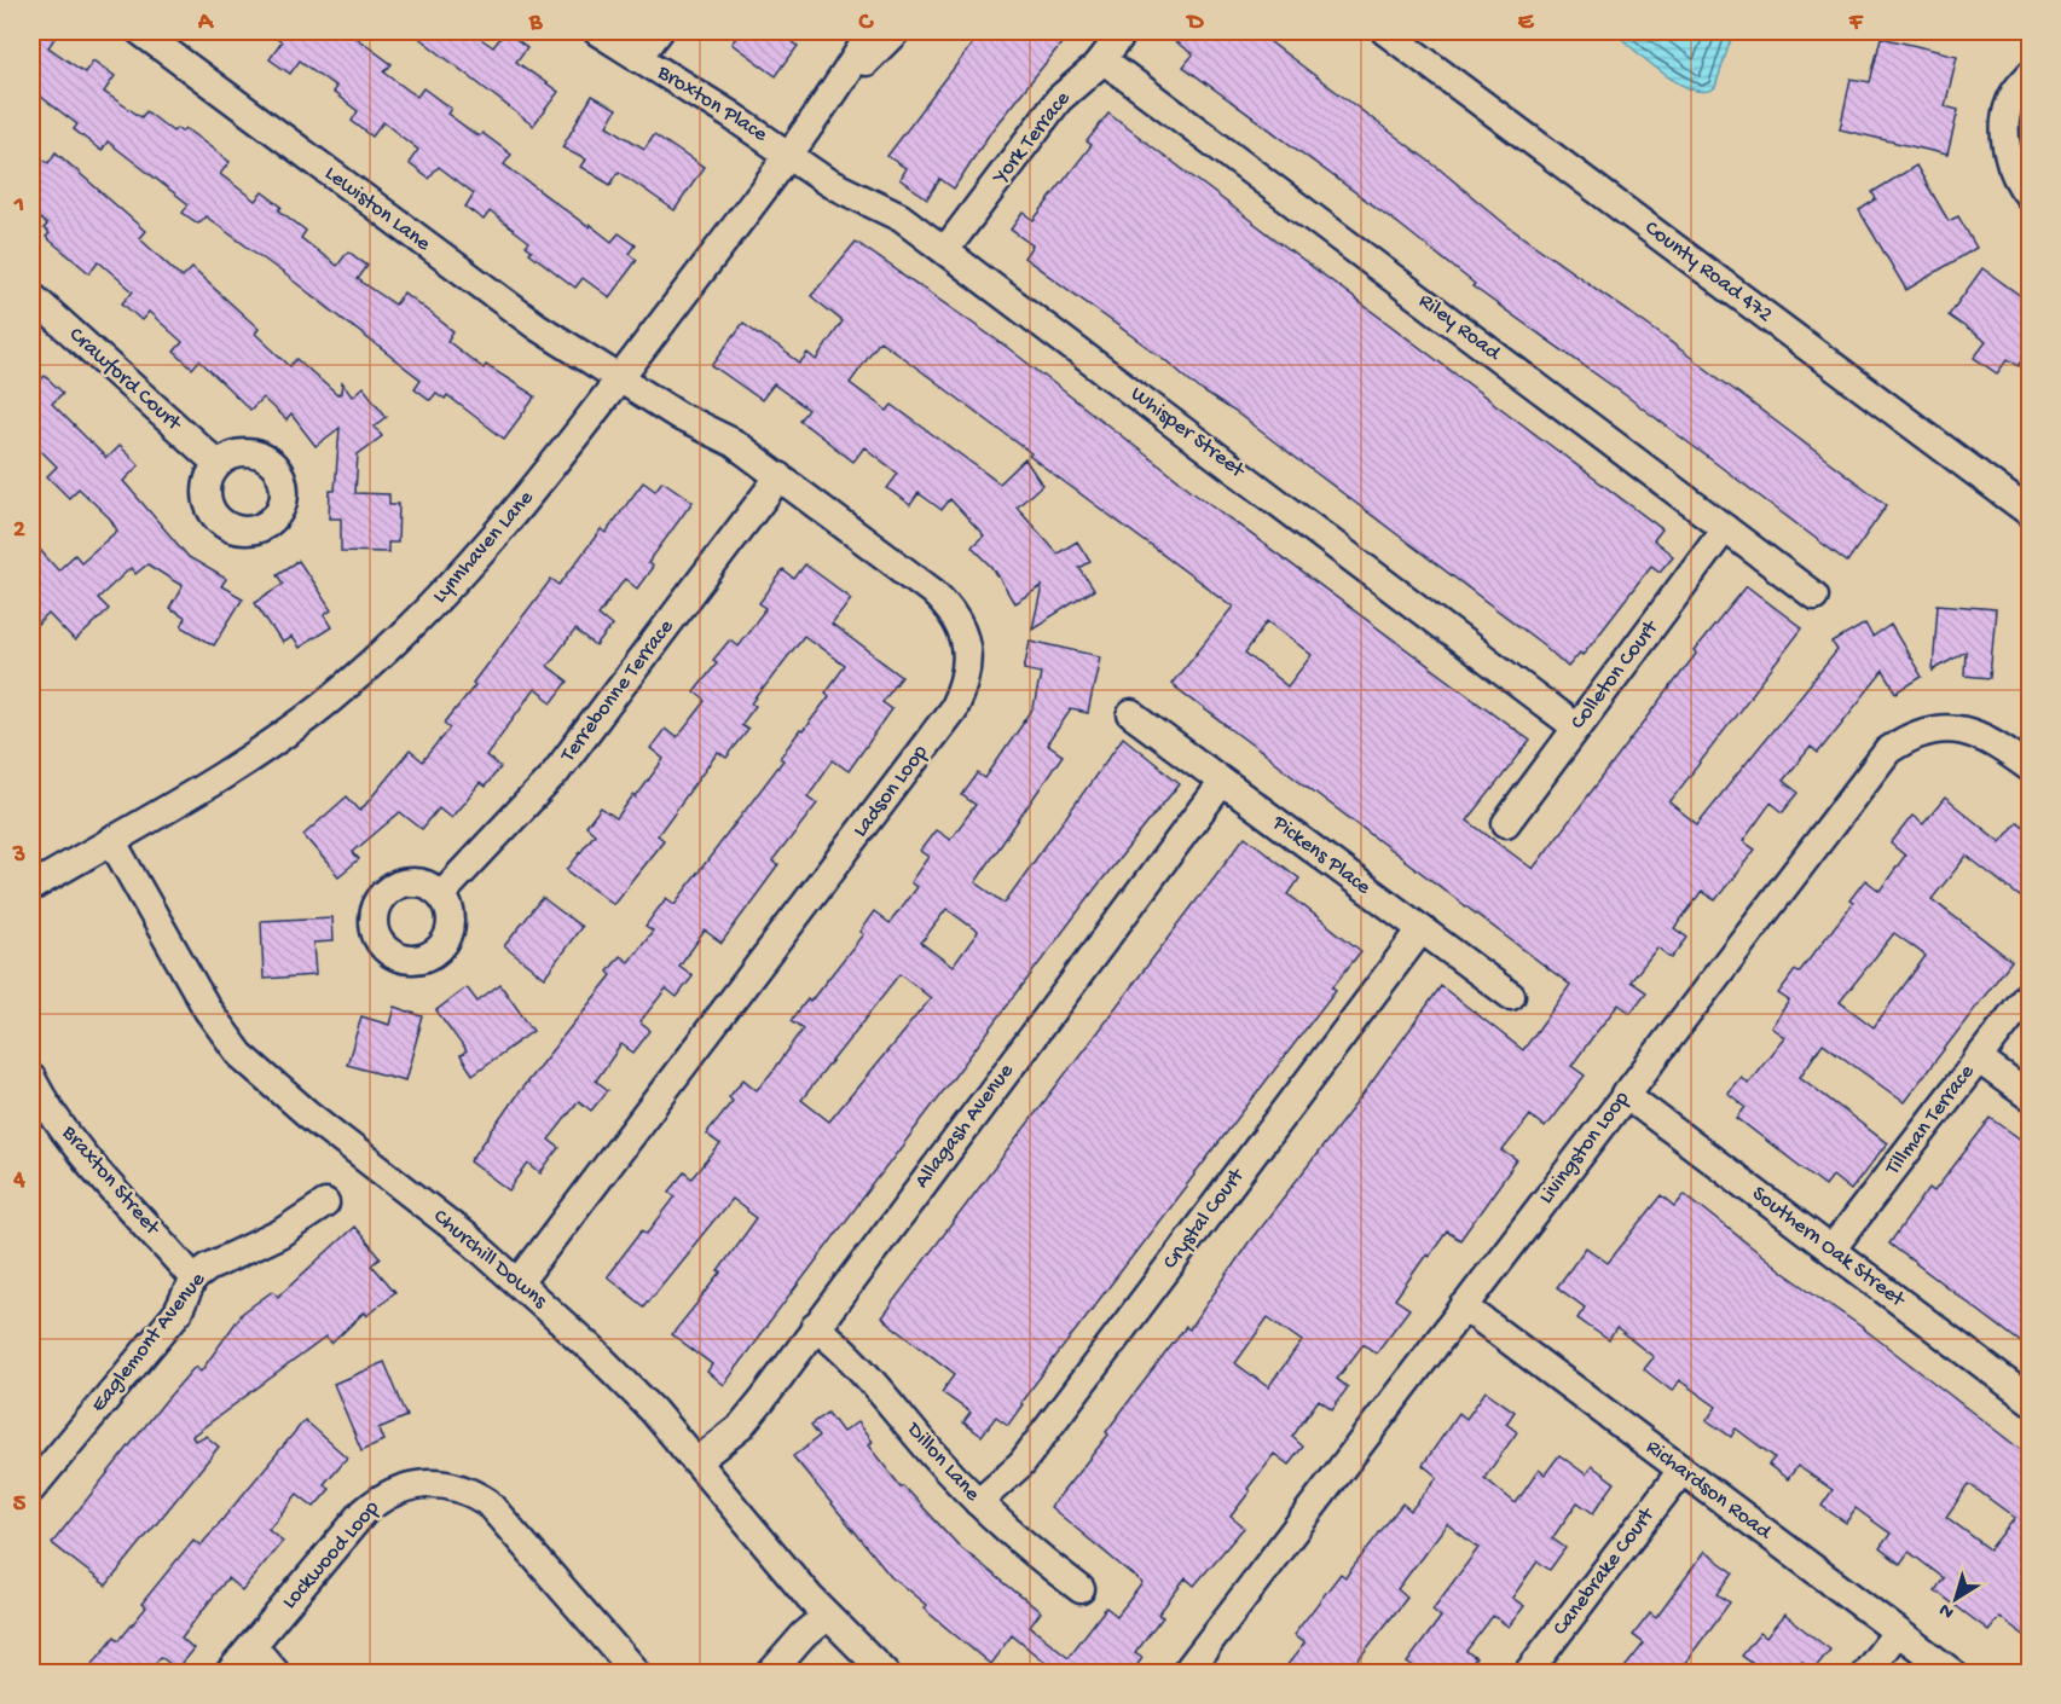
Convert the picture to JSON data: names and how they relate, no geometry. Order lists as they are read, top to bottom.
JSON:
{
  "streets": {
    "street": [
      "Broxton Place",
      "York Terrace",
      "Lewiston Lane",
      "County Road 472",
      "Riley Road",
      "Crawford Court",
      "Whisper Street",
      "Lynnhaven Lane",
      "Colleton Court",
      "Terrebonne Terrace",
      "Ladson Loop",
      "Pickens Place",
      "Tillman Terrace",
      "Allagash Avenue",
      "Livingston Loop",
      "Braxton Street",
      "Crystal Court",
      "Southern Oak Street",
      "Churchill Downs",
      "Eaglemont Avenue",
      "Dillon Lane",
      "Richardson Road",
      "Lockwood Loop",
      "Canebrake Court"
    ]
  },
  "crossings": [
    ["Broxton Place", "Whisper Street"],
    ["Broxton Place", "Lynnhaven Lane"],
    ["York Terrace", "Riley Road"],
    ["York Terrace", "Whisper Street"],
    ["Lewiston Lane", "Lynnhaven Lane"],
    ["Lewiston Lane", "Ladson Loop"],
    ["Riley Road", "Colleton Court"],
    ["Whisper Street", "Lynnhaven Lane"],
    ["Whisper Street", "Colleton Court"],
    ["Lynnhaven Lane", "Ladson Loop"],
    ["Lynnhaven Lane", "Churchill Downs"],
    ["Terrebonne Terrace", "Ladson Loop"],
    ["Ladson Loop", "Churchill Downs"],
    ["Pickens Place", "Allagash Avenue"],
    ["Pickens Place", "Crystal Court"],
    ["Tillman Terrace", "Southern Oak Street"],
    ["Allagash Avenue", "Churchill Downs"],
    ["Allagash Avenue", "Dillon Lane"],
    ["Livingston Loop", "Southern Oak Street"],
    ["Livingston Loop", "Richardson Road"],
    ["Braxton Street", "Eaglemont Avenue"],
    ["Crystal Court", "Dillon Lane"],
    ["Richardson Road", "Canebrake Court"]
  ],
  "north": "bottom left",
  "grid": {
    "columns": [
      "A",
      "B",
      "C",
      "D",
      "E",
      "F"
    ],
    "rows": [
      "1",
      "2",
      "3",
      "4",
      "5"
    ]
  }
}
